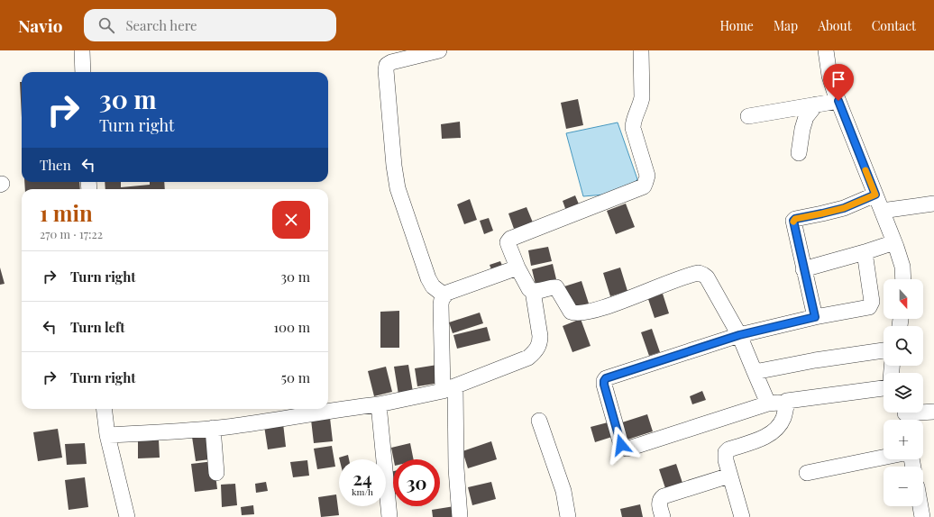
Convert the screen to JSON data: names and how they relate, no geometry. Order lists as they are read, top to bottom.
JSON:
{
  "north": "bottom",
  "page": {
    "header": "Navio",
    "search": "Search here",
    "nav": [
      "Home",
      "Map",
      "About",
      "Contact"
    ],
    "turn": ["30 m", "Turn right"],
    "then": "Then",
    "heading": ["1 min", "270 m · 17:22"],
    "list": [
      {
        "name": "Turn right",
        "value": "30 m"
      },
      {
        "name": "Turn left",
        "value": "100 m"
      },
      {
        "name": "Turn right",
        "value": "50 m"
      }
    ],
    "map_buttons": ["+", "−"],
    "speed": "24 km/h",
    "limit": "30"
  }
}
